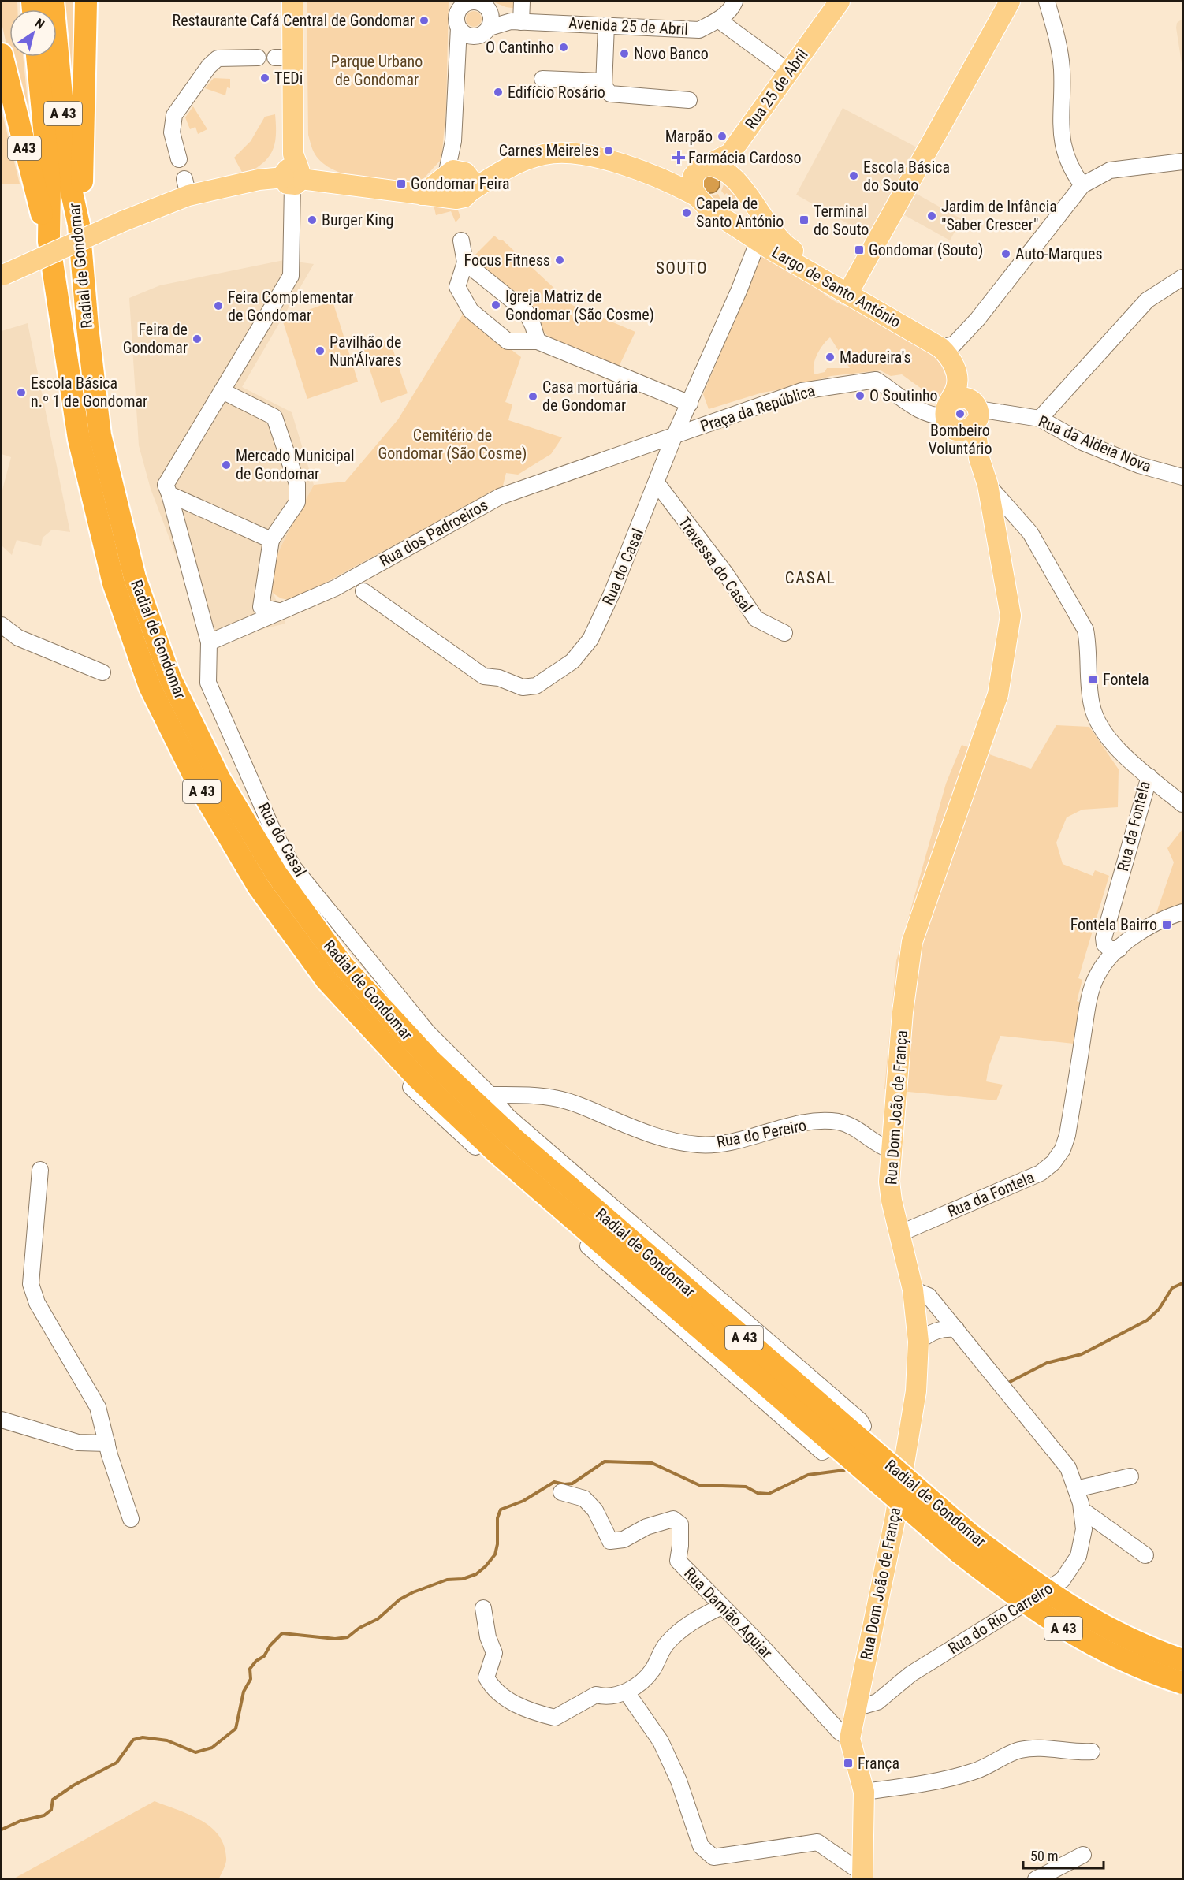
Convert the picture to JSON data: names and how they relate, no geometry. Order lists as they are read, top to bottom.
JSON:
{
  "streets": {
    "highway": ["A 43", "A43", "Radial de Gondomar"],
    "main road": ["Rua 25 de Abril", "Largo de Santo António", "Rua Dom João de França"],
    "street": [
      "Avenida 25 de Abril",
      "Praça da República",
      "Rua da Aldeia Nova",
      "Rua dos Padroeiros",
      "Travessa do Casal",
      "Rua do Casal",
      "Rua da Fontela",
      "Rua do Pereiro",
      "Rua Damião Aguiar",
      "Rua do Rio Carreiro"
    ]
  },
  "crossings": [
    ["Rua 25 de Abril", "Largo de Santo António"],
    ["A43", "Radial de Gondomar"],
    ["Largo de Santo António", "Praça da República"],
    ["Largo de Santo António", "Rua do Casal"],
    ["Praça da República", "Rua dos Padroeiros"],
    ["Praça da República", "Rua do Casal"],
    ["Rua da Aldeia Nova", "Rua Dom João de França"],
    ["Rua dos Padroeiros", "Rua do Casal"],
    ["Travessa do Casal", "Rua do Casal"],
    ["Rua do Casal", "Rua do Pereiro"],
    ["Rua da Fontela", "Rua Dom João de França"],
    ["Rua Dom João de França", "Rua do Pereiro"],
    ["Rua Dom João de França", "Rua Damião Aguiar"],
    ["Rua Dom João de França", "Rua do Rio Carreiro"]
  ],
  "districts": ["SOUTO", "CASAL"],
  "parks": ["Parque Urbano de Gondomar", "Cemitério de Gondomar (São Cosme)"],
  "places": {
    "other": [
      "Restaurante Cafá Central de Gondomar",
      "O Cantinho",
      "Novo Banco",
      "TEDi",
      "Edifício Rosário",
      "Marpão",
      "Carnes Meireles",
      "Escola Básica do Souto",
      "Capela de Santo António",
      "Jardim de Infância \"Saber Crescer\"",
      "Burger King",
      "Auto-Marques",
      "Focus Fitness",
      "Igreja Matriz de Gondomar (São Cosme)",
      "Feira Complementar de Gondomar",
      "Feira de Gondomar",
      "Pavilhão de Nun'Álvares",
      "Madureira's",
      "Escola Básica n.º 1 de Gondomar",
      "O Soutinho",
      "Casa mortuária de Gondomar",
      "Bombeiro Voluntário",
      "Mercado Municipal de Gondomar"
    ],
    "health": ["Farmácia Cardoso"],
    "transit": [
      "Gondomar Feira",
      "Terminal do Souto",
      "Gondomar (Souto)",
      "Fontela",
      "Fontela Bairro",
      "França"
    ]
  },
  "scale_bar": "50 m",
  "north": "top right"
}
